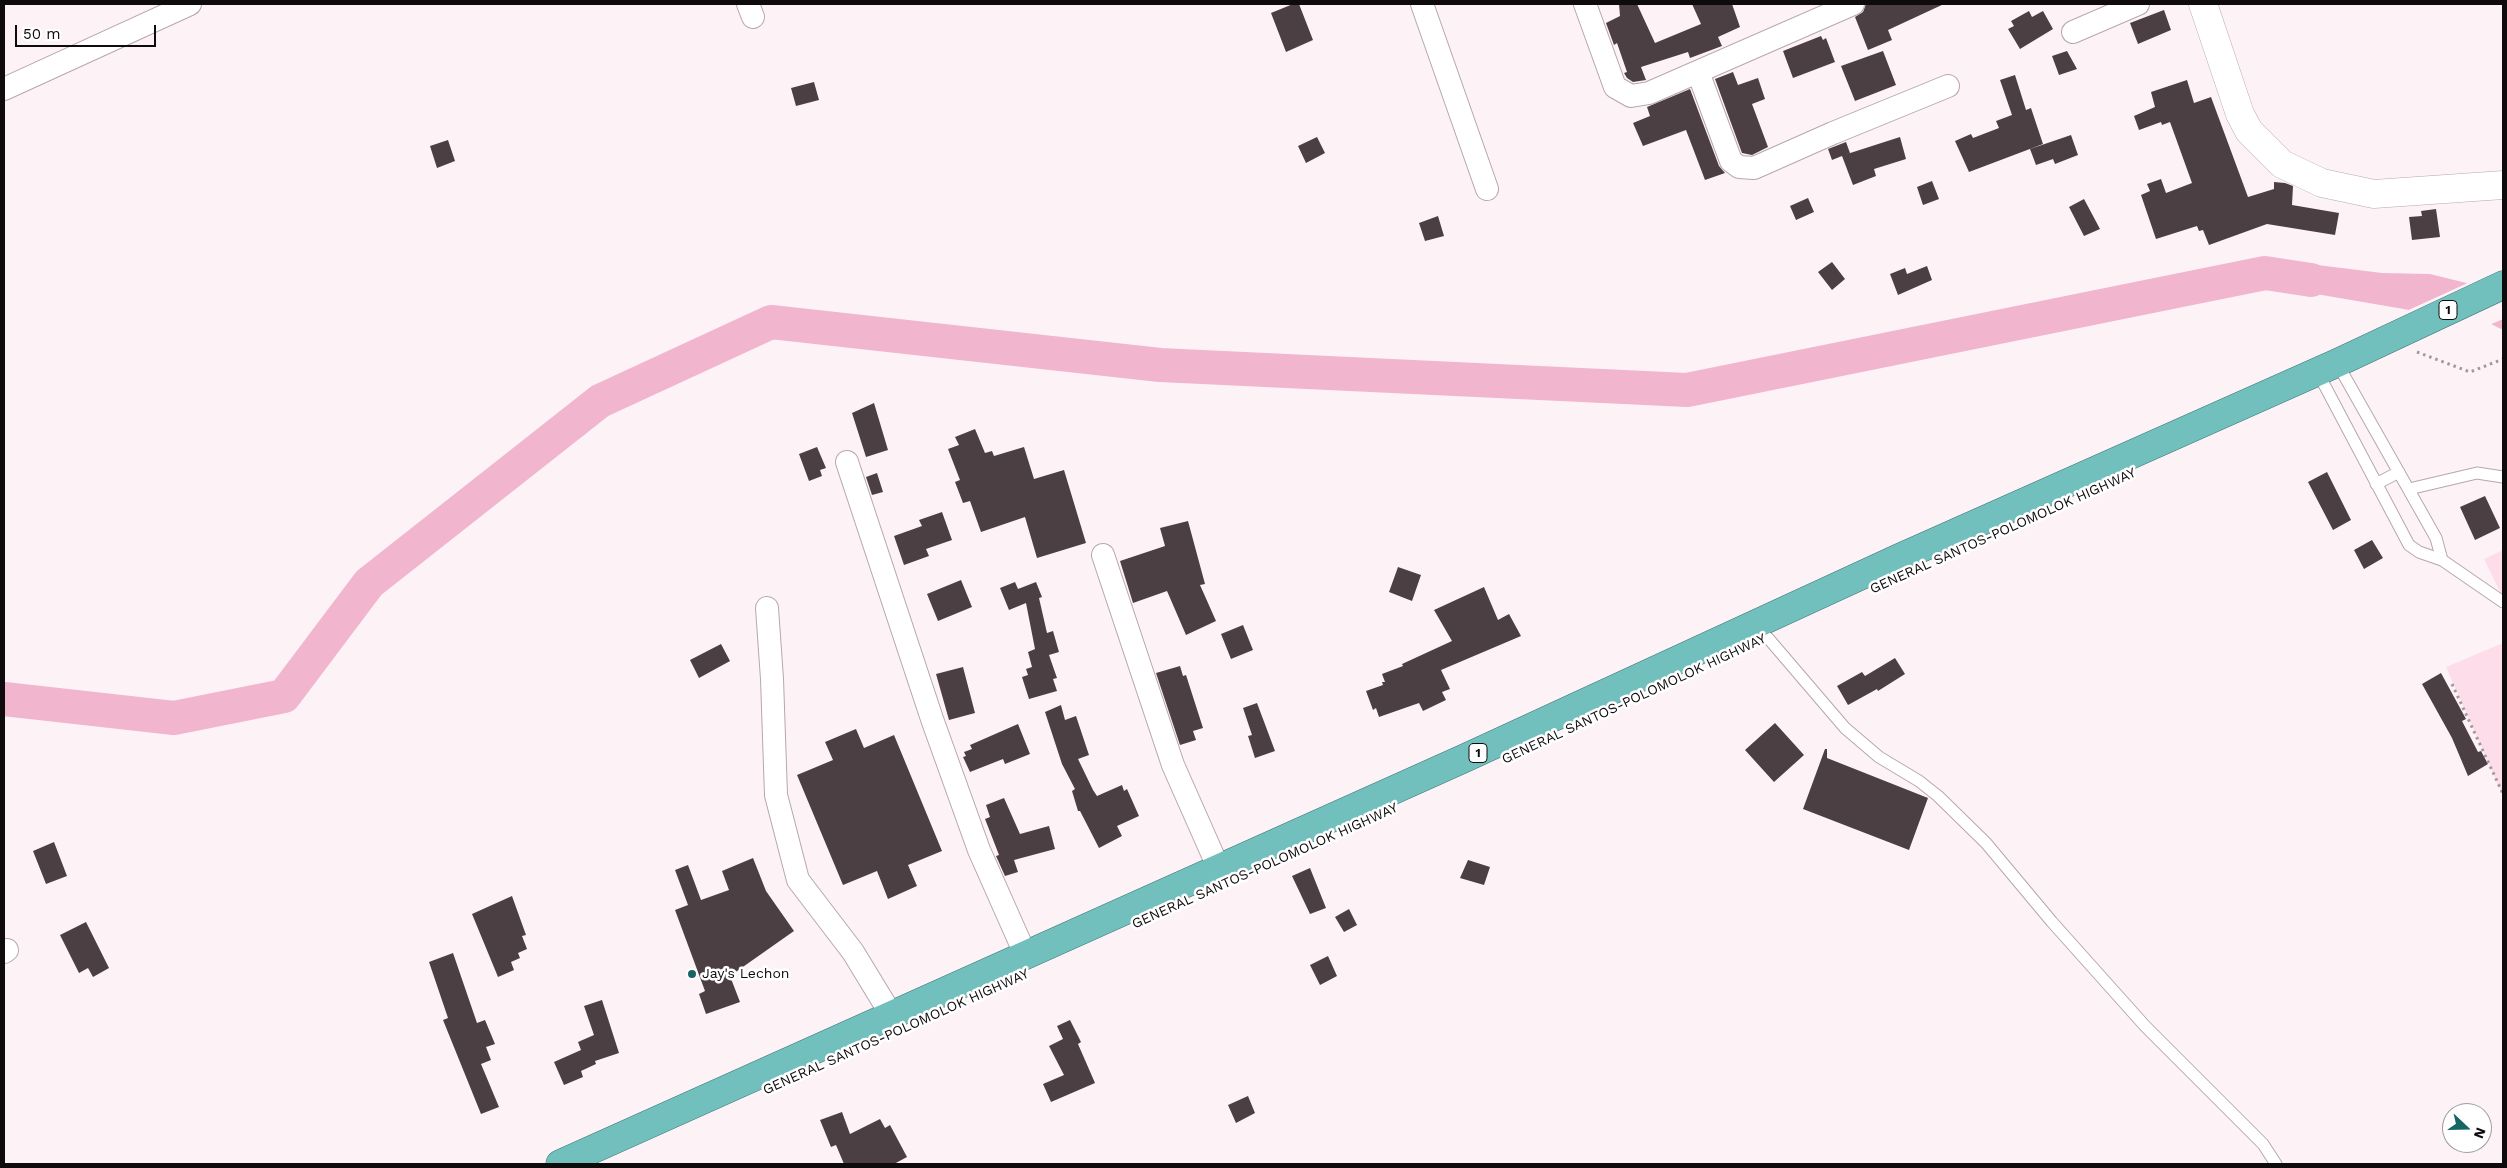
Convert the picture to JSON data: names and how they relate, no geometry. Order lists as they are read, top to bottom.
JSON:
{
  "streets": {
    "highway": ["1", "GENERAL SANTOS-POLOMOLOK HIGHWAY"]
  },
  "crossings": [
    ["1", "GENERAL SANTOS-POLOMOLOK HIGHWAY"]
  ],
  "places": ["Jay's Lechon"],
  "scale_bar": "50 m",
  "north": "right"
}
